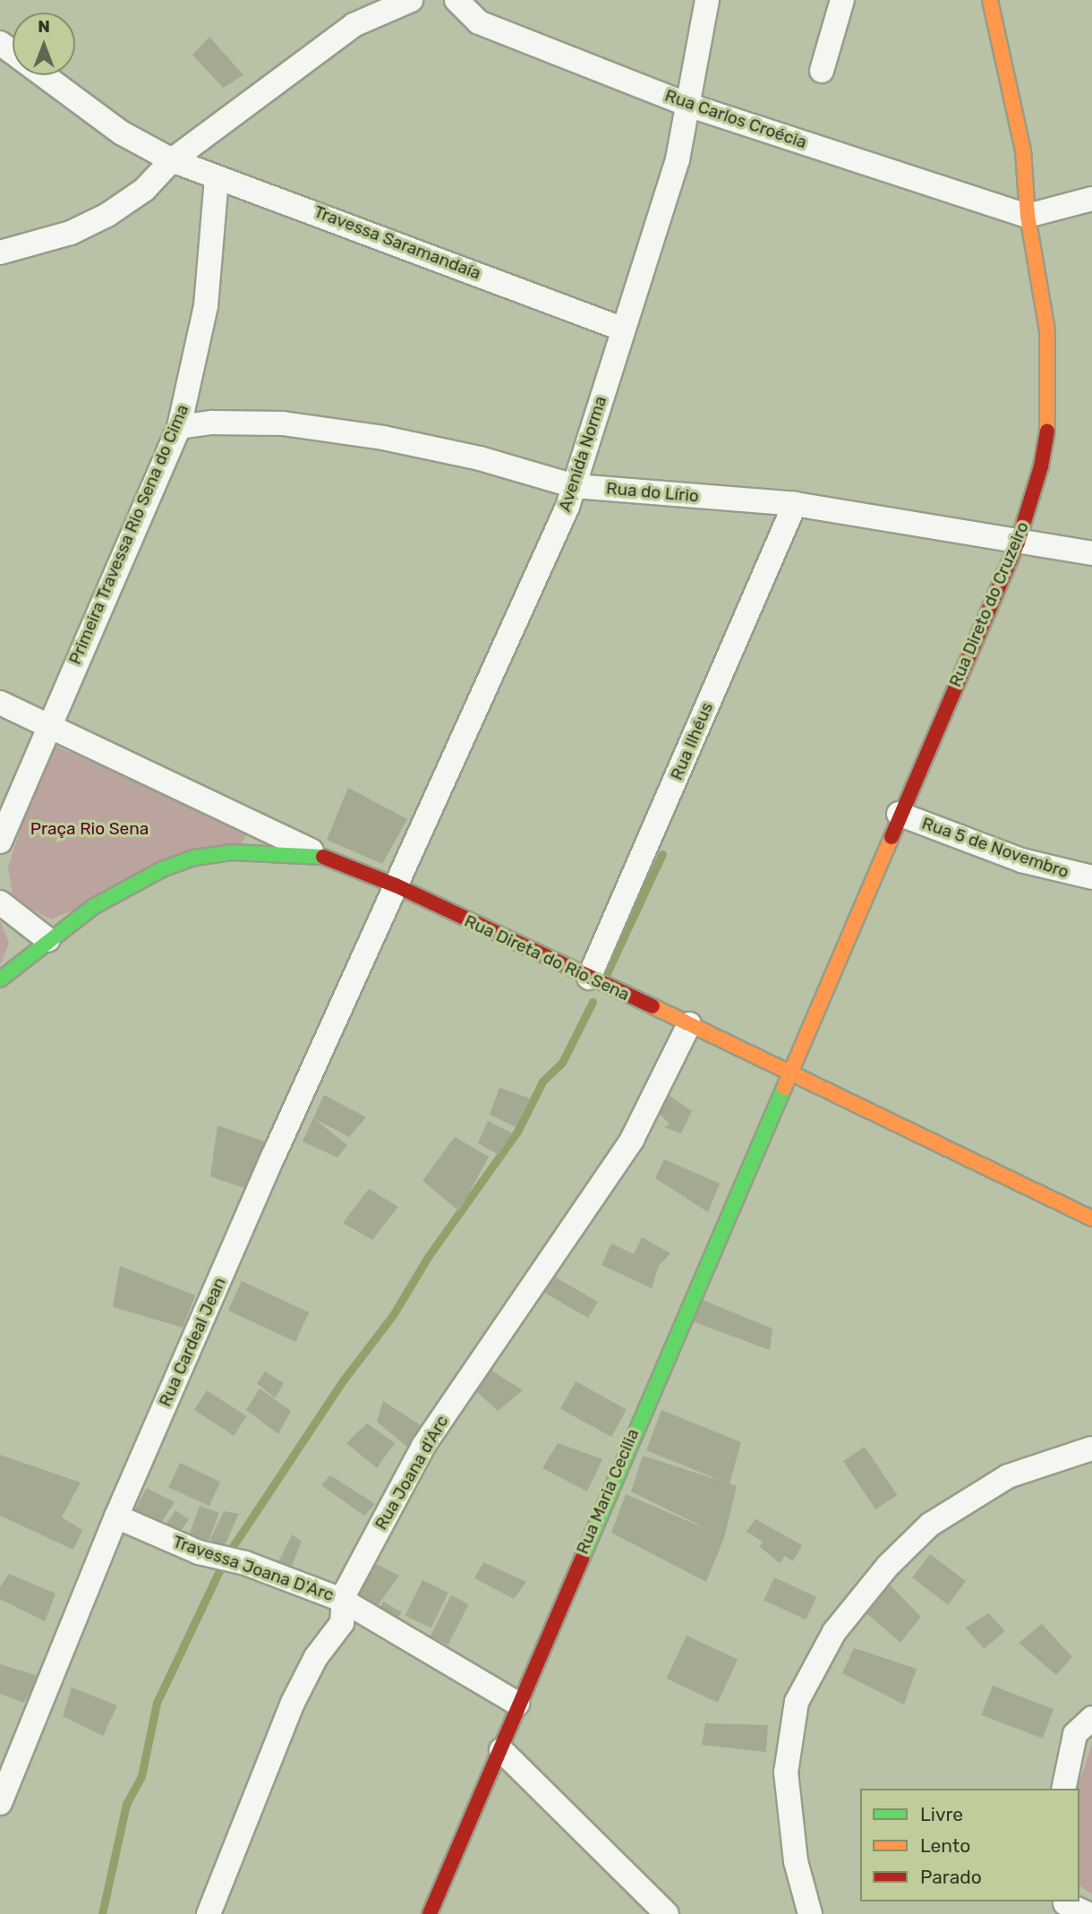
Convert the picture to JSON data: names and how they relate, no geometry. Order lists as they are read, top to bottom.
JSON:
{
  "streets": {
    "street": [
      "Rua Carlos Croécia",
      "Travessa Saramandaía",
      "Avenida Norma",
      "Rua do Lírio",
      "Primeira Travessa Rio Sena do Cima",
      "Rua Direto do Cruzeiro",
      "Rua Ilhéus",
      "Rua 5 de Novembro",
      "Rua Direta do Rio Sena",
      "Rua Cardeal Jean",
      "Rua Joana d'Arc",
      "Rua Maria Cecilia",
      "Travessa Joana D'Arc"
    ]
  },
  "crossings": [
    ["Rua Carlos Croécia", "Avenida Norma"],
    ["Rua Carlos Croécia", "Rua Direto do Cruzeiro"],
    ["Travessa Saramandaía", "Avenida Norma"],
    ["Travessa Saramandaía", "Primeira Travessa Rio Sena do Cima"],
    ["Avenida Norma", "Rua do Lírio"],
    ["Avenida Norma", "Rua Direta do Rio Sena"],
    ["Avenida Norma", "Rua Cardeal Jean"],
    ["Rua do Lírio", "Primeira Travessa Rio Sena do Cima"],
    ["Rua do Lírio", "Rua Direto do Cruzeiro"],
    ["Rua do Lírio", "Rua Ilhéus"],
    ["Primeira Travessa Rio Sena do Cima", "Rua Direta do Rio Sena"],
    ["Rua Direto do Cruzeiro", "Rua 5 de Novembro"],
    ["Rua Direto do Cruzeiro", "Rua Direta do Rio Sena"],
    ["Rua Direto do Cruzeiro", "Rua Maria Cecilia"],
    ["Rua Ilhéus", "Rua Direta do Rio Sena"],
    ["Rua Direta do Rio Sena", "Rua Cardeal Jean"],
    ["Rua Direta do Rio Sena", "Rua Joana d'Arc"],
    ["Rua Direta do Rio Sena", "Rua Maria Cecilia"],
    ["Rua Cardeal Jean", "Travessa Joana D'Arc"],
    ["Rua Joana d'Arc", "Travessa Joana D'Arc"],
    ["Rua Maria Cecilia", "Travessa Joana D'Arc"]
  ],
  "parks": ["Praça Rio Sena"],
  "legend": ["Livre", "Lento", "Parado"],
  "north": "top"
}
